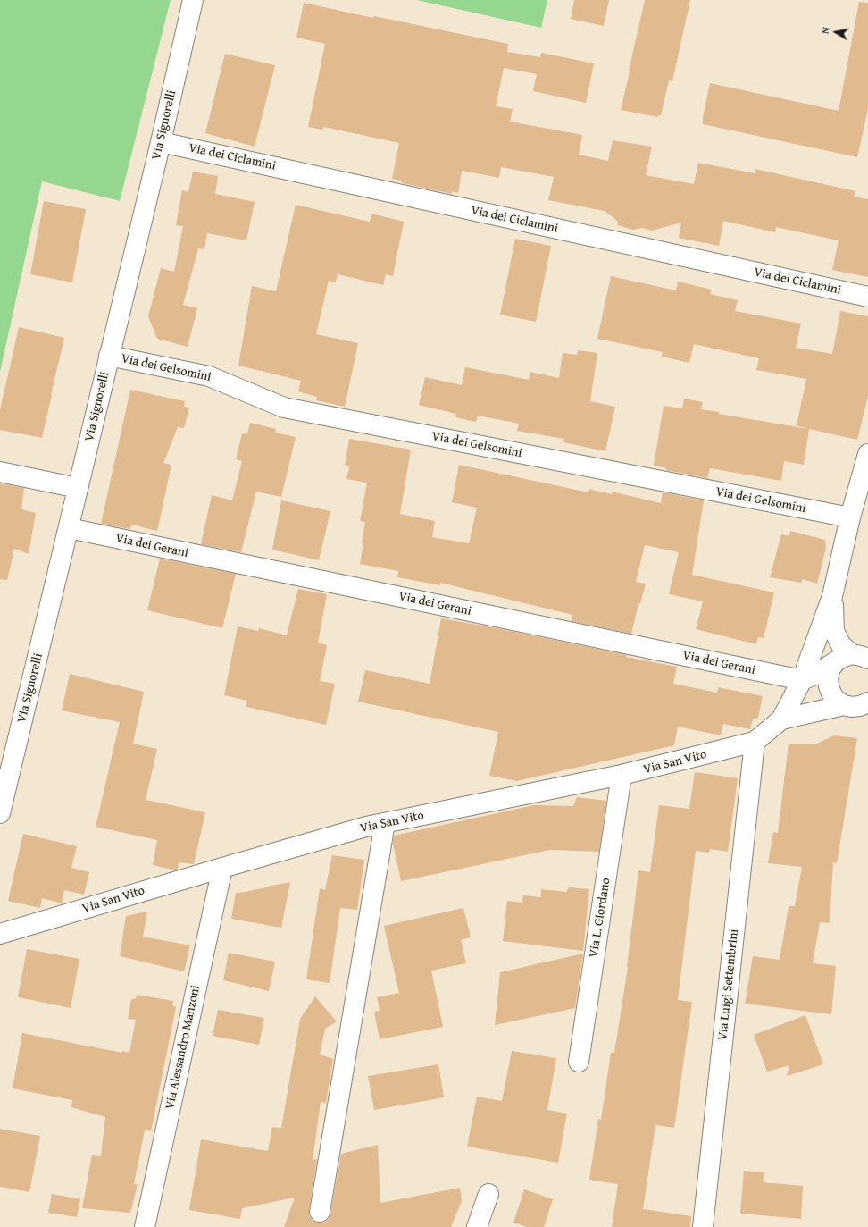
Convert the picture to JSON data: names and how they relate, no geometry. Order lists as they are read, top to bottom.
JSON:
{
  "streets": {
    "street": [
      "Via Signorelli",
      "Via dei Ciclamini",
      "Via dei Gelsomini",
      "Via dei Gerani",
      "Via San Vito",
      "Via L. Giordano",
      "Via Luigi Settembrini",
      "Via Alessandro Manzoni"
    ]
  },
  "crossings": [
    ["Via Signorelli", "Via dei Ciclamini"],
    ["Via Signorelli", "Via dei Gelsomini"],
    ["Via Signorelli", "Via dei Gerani"],
    ["Via dei Gelsomini", "Via San Vito"],
    ["Via dei Gerani", "Via San Vito"],
    ["Via San Vito", "Via L. Giordano"],
    ["Via San Vito", "Via Luigi Settembrini"],
    ["Via San Vito", "Via Alessandro Manzoni"]
  ],
  "north": "left"
}
